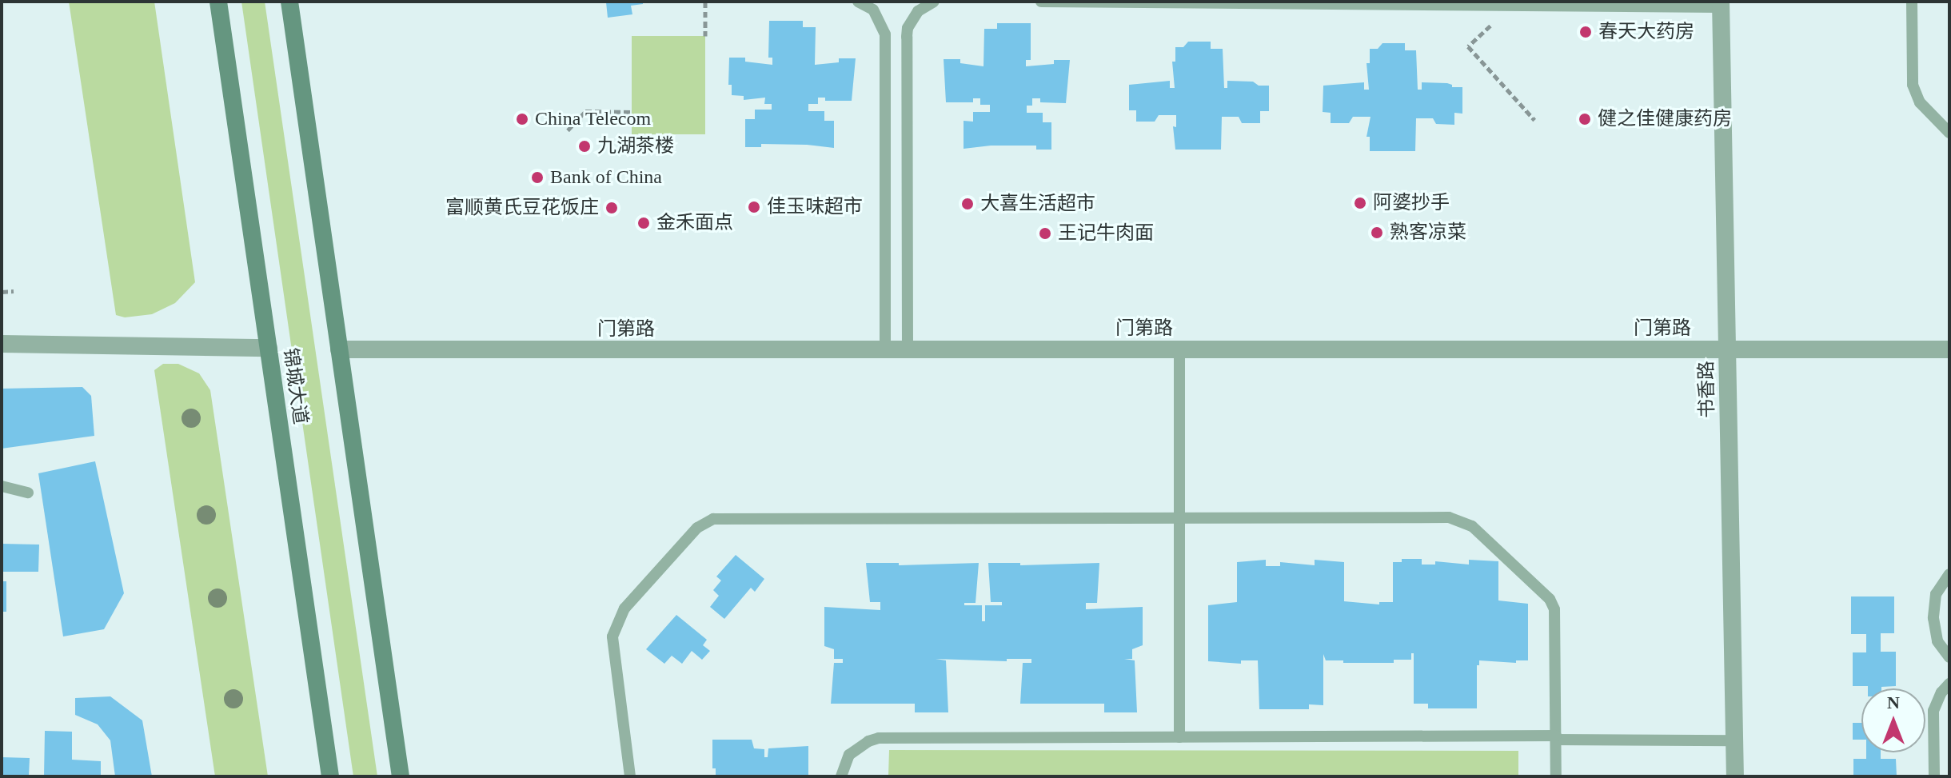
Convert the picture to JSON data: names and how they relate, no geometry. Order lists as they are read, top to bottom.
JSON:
{
  "streets": {
    "main road": ["锦城大道"],
    "street": ["门第路", "书香路"]
  },
  "crossings": [
    ["门第路", "书香路"]
  ],
  "places": [
    "春天大药房",
    "China Telecom",
    "健之佳健康药房",
    "九湖茶楼",
    "Bank of China",
    "阿婆抄手",
    "大喜生活超市",
    "佳玉味超市",
    "富顺黄氏豆花饭庄",
    "金禾面点",
    "熟客凉菜",
    "王记牛肉面"
  ],
  "north": "top"
}
